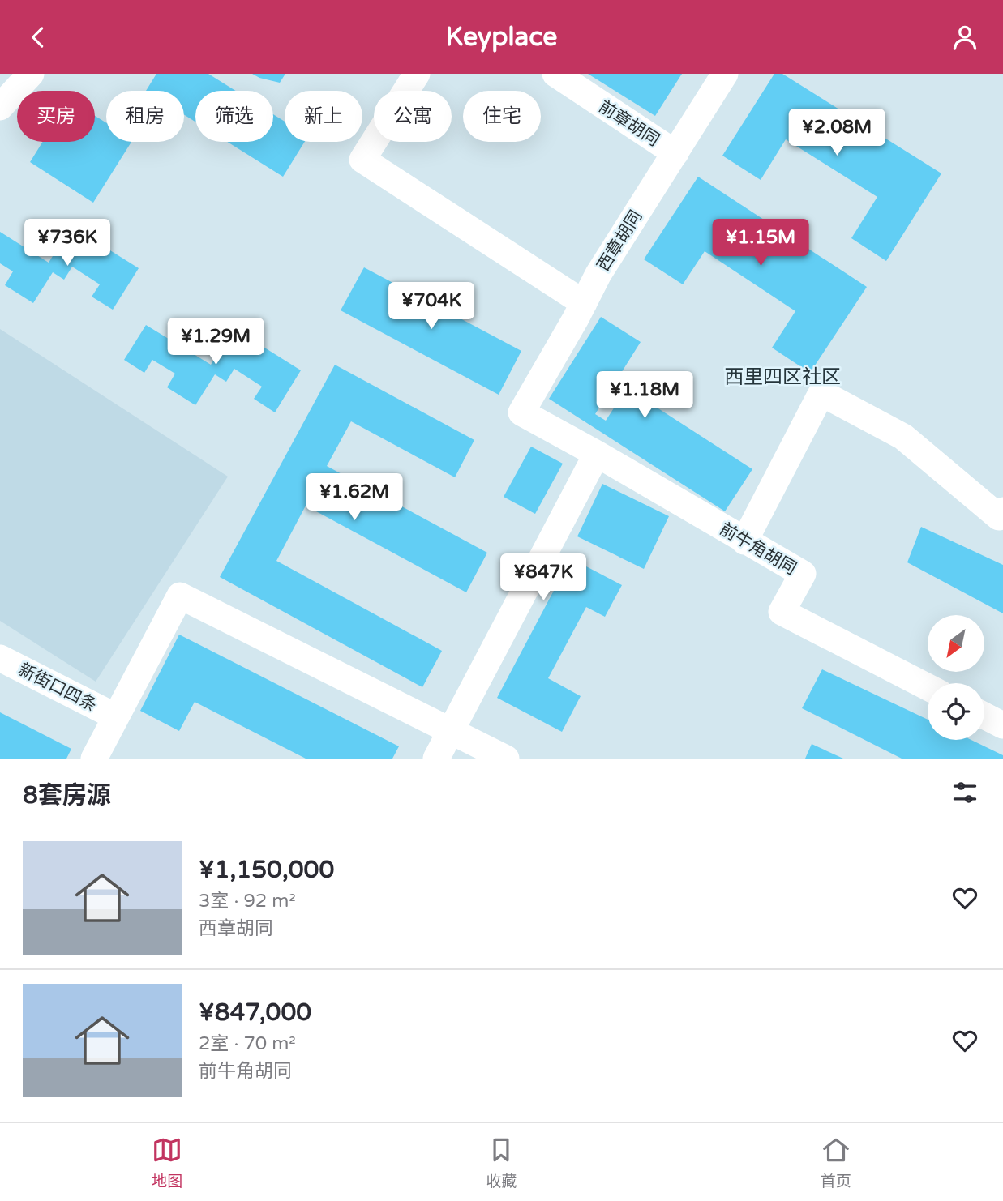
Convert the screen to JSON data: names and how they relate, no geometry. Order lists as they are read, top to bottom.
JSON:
{
  "streets": {
    "street": [
      "前章胡同",
      "西章胡同",
      "前牛角胡同",
      "新街口四条"
    ]
  },
  "crossings": [
    ["前章胡同", "西章胡同"],
    ["西章胡同", "前牛角胡同"]
  ],
  "districts": ["西里四区社区"],
  "north": "bottom left",
  "page": {
    "header": "Keyplace",
    "chip": [
      "买房",
      "租房",
      "筛选",
      "新上",
      "公寓",
      "住宅"
    ],
    "price": [
      "¥2.08M",
      "¥736K",
      "¥1.15M",
      "¥704K",
      "¥1.29M",
      "¥1.18M",
      "¥1.62M",
      "¥847K"
    ],
    "heading": "8套房源",
    "list": [
      {
        "name": "¥1,150,000",
        "note": "3室 · 92 m² · 西章胡同"
      },
      {
        "name": "¥847,000",
        "note": "2室 · 70 m² · 前牛角胡同"
      }
    ],
    "tabs": ["地图", "收藏", "首页"]
  }
}
